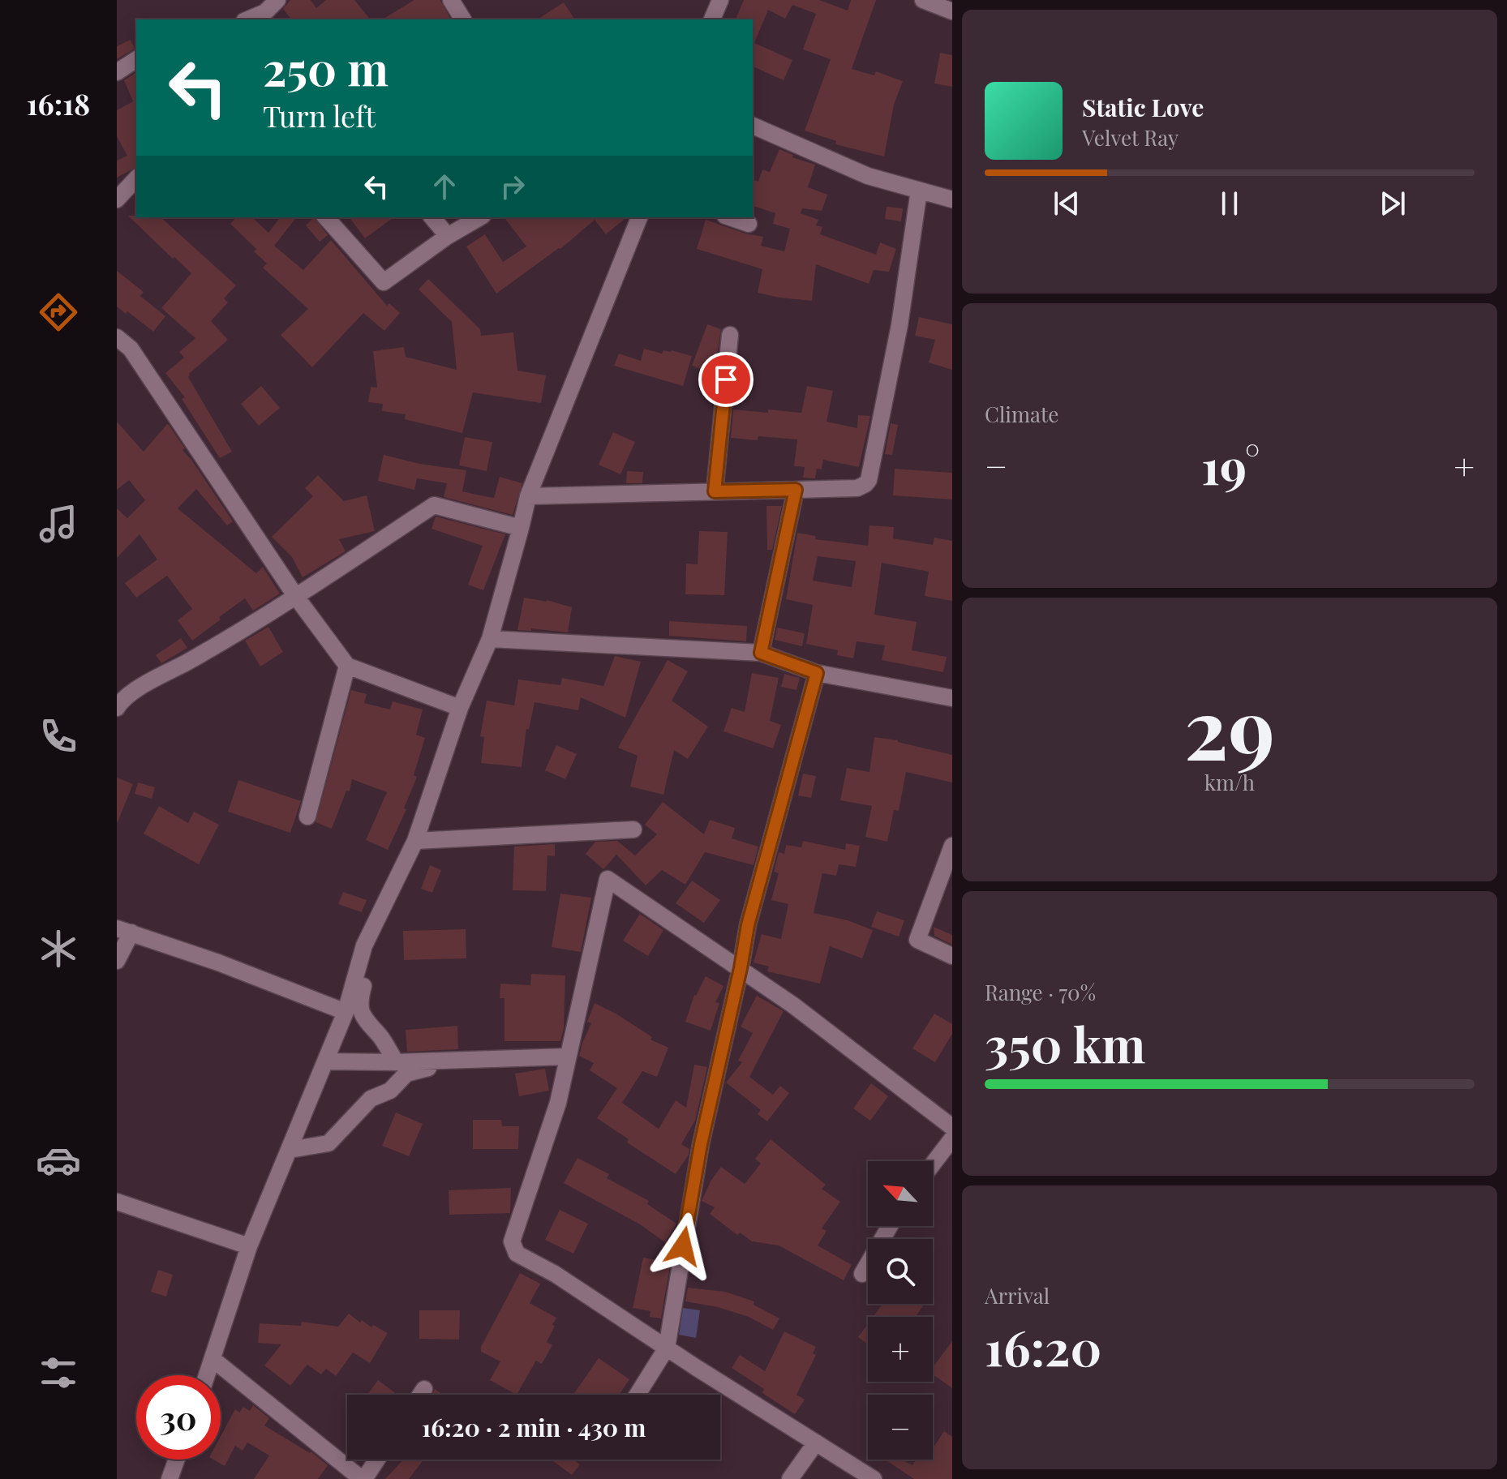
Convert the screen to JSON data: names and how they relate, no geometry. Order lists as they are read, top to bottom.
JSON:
{
  "north": "top left",
  "page": {
    "tabs": "16:18",
    "turn": ["250 m", "Turn left"],
    "song": ["Static Love", "Velvet Ray"],
    "tile": [
      "Climate",
      ["29", "km/h"],
      ["Range · 70%", "350 km"],
      ["Arrival", "16:20"]
    ],
    "heat": ["−", "19°", "+"],
    "map_buttons": ["+", "−"],
    "limit": "30",
    "trip": "16:20 · 2 min · 430 m"
  }
}
